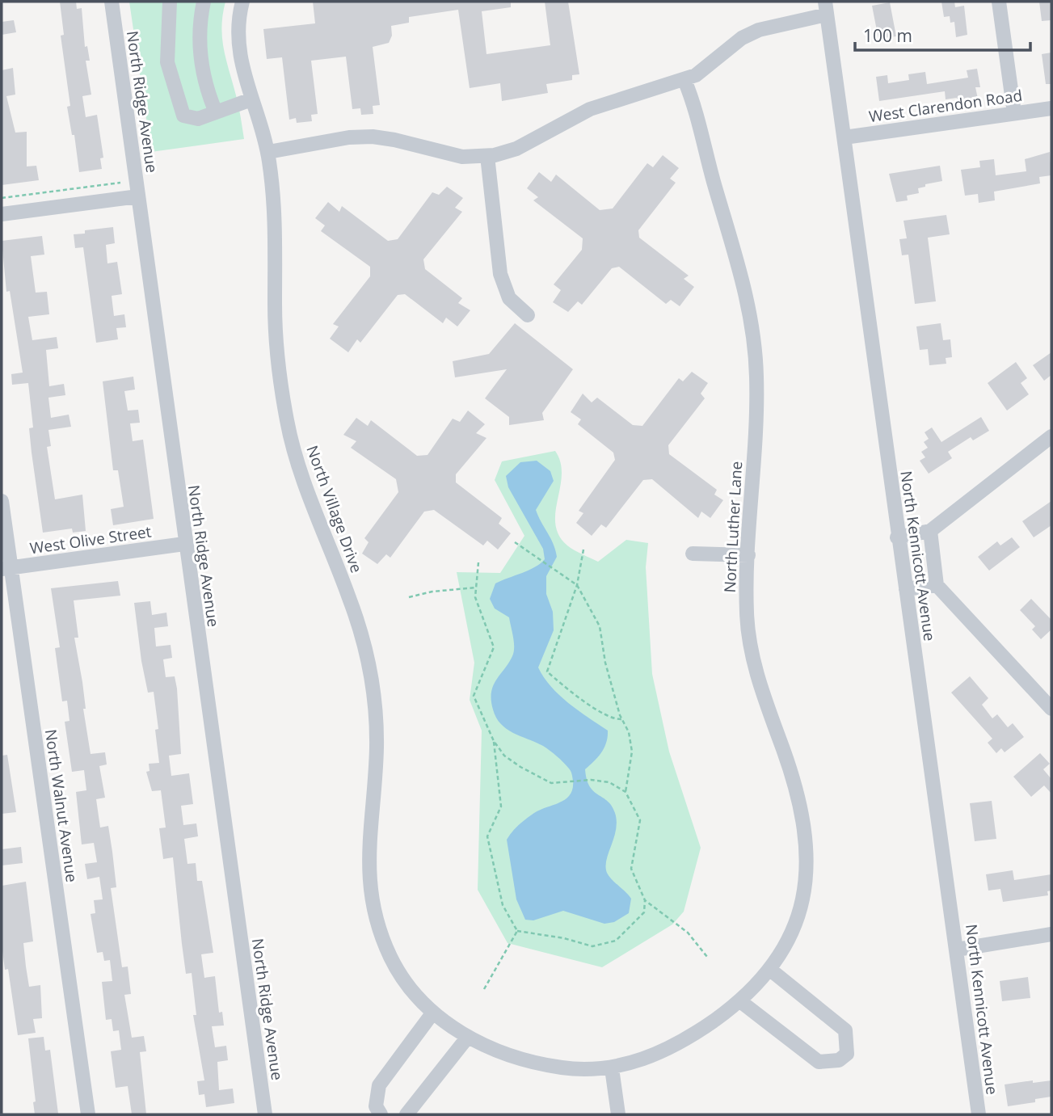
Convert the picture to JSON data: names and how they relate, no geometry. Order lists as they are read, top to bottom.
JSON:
{
  "streets": {
    "street": [
      "North Ridge Avenue",
      "West Clarendon Road",
      "North Village Drive",
      "North Luther Lane",
      "West Olive Street",
      "North Kennicott Avenue",
      "North Walnut Avenue"
    ]
  },
  "crossings": [
    ["North Ridge Avenue", "West Olive Street"],
    ["West Clarendon Road", "North Kennicott Avenue"],
    ["North Village Drive", "North Luther Lane"],
    ["West Olive Street", "North Walnut Avenue"]
  ],
  "scale_bar": "100 m"
}
